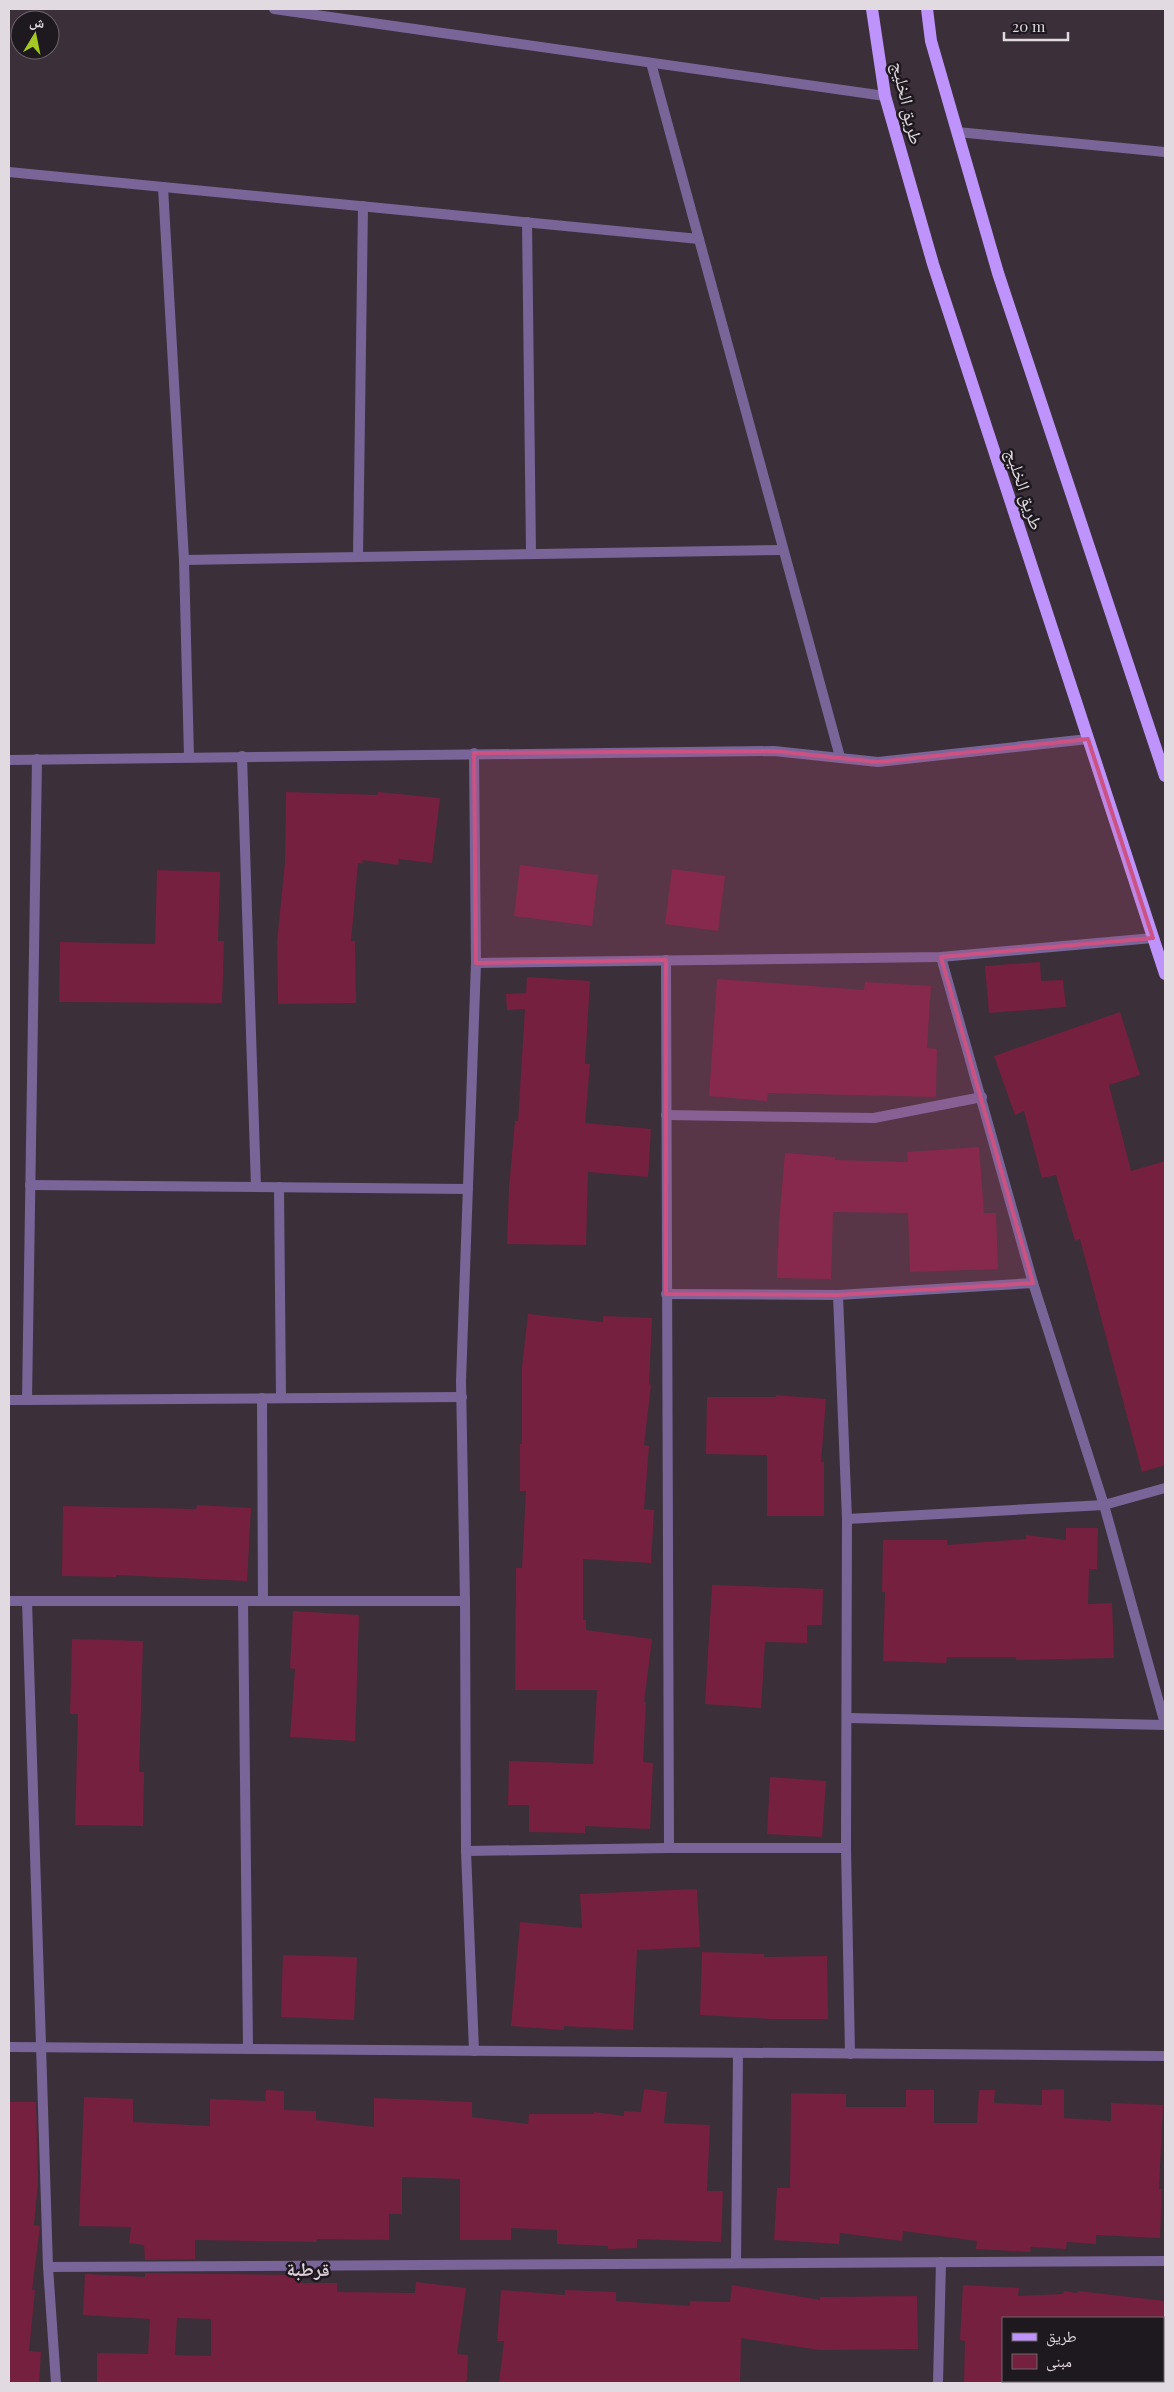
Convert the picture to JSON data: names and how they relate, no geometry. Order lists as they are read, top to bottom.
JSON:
{
  "streets": {
    "main road": ["طريق الخليج"]
  },
  "districts": ["قرطبة"],
  "legend": ["طريق", "مبنى"],
  "scale_bar": "20 m",
  "north": "top"
}
